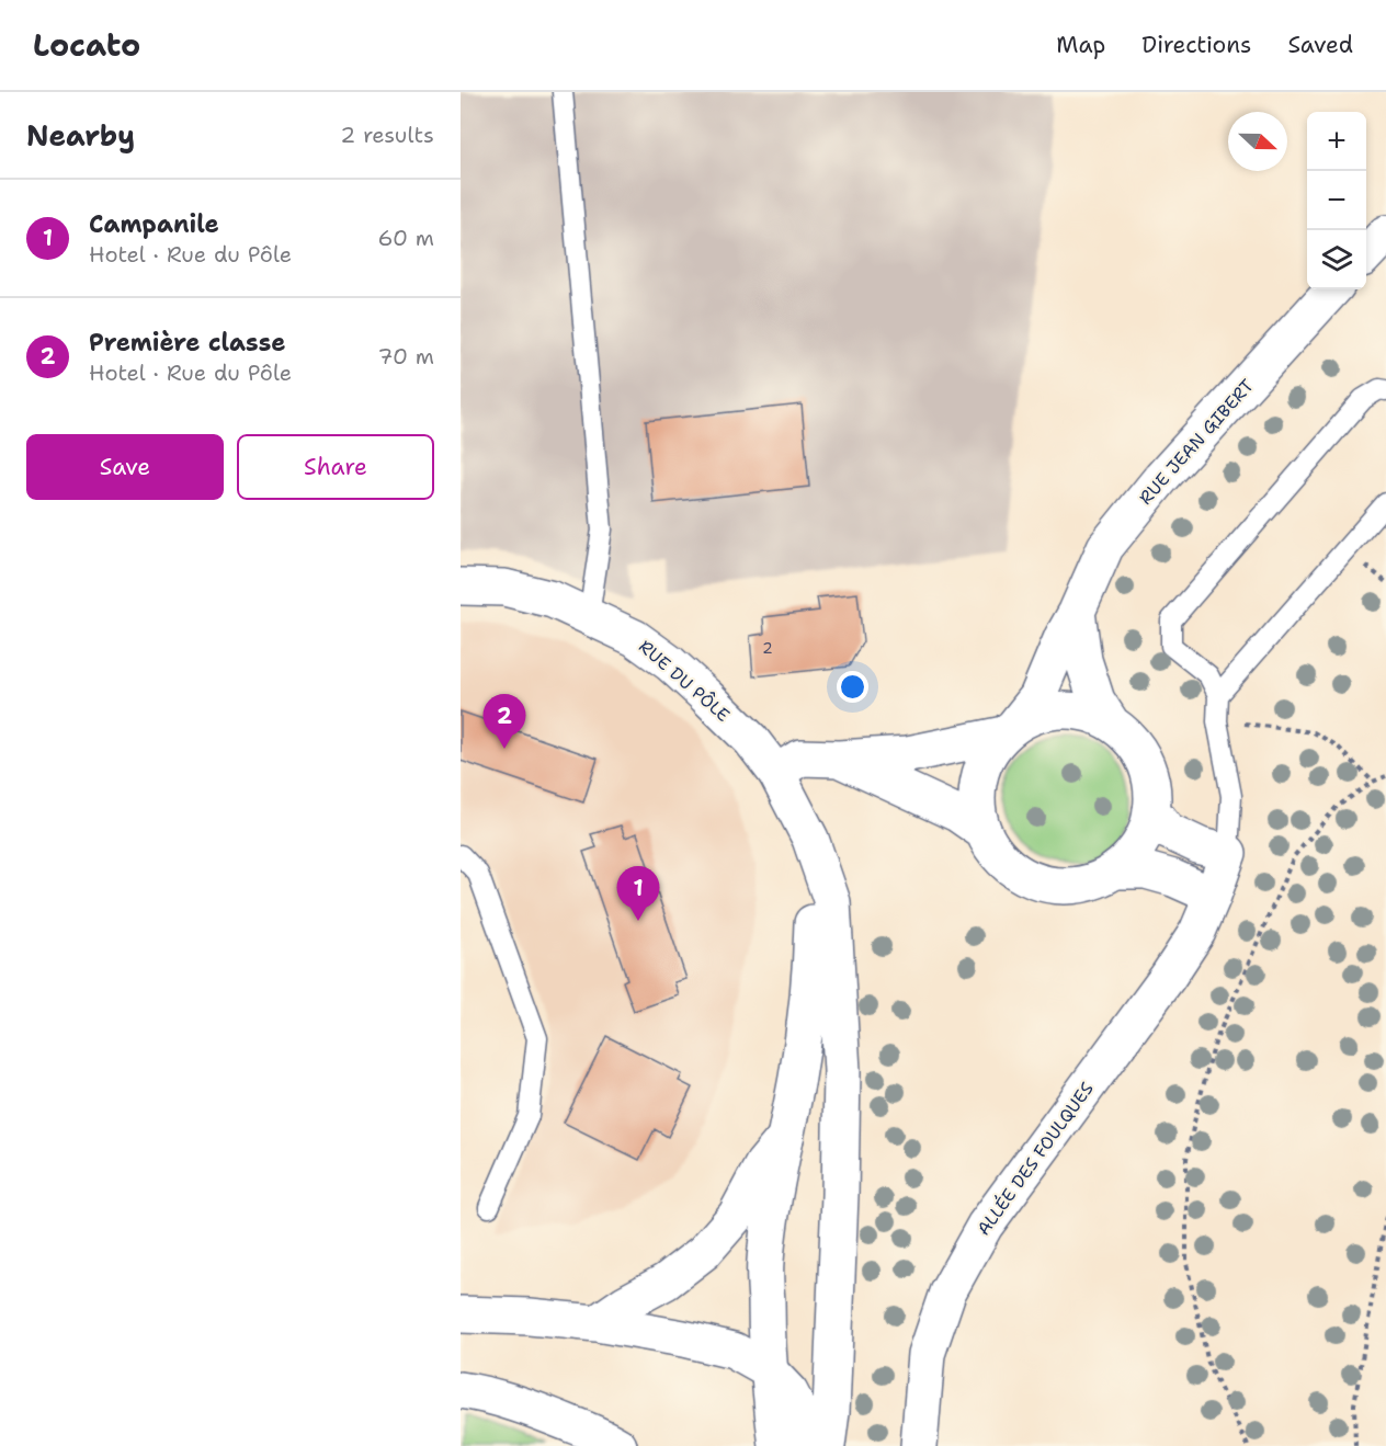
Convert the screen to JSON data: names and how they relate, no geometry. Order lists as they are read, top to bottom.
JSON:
{
  "streets": {
    "main road": ["RUE JEAN GIBERT", "RUE DU PÔLE", "ALLÉE DES FOULQUES"]
  },
  "house_numbers": ["2"],
  "north": "right",
  "page": {
    "header": "Locato",
    "nav": ["Map", "Directions", "Saved"],
    "heading": ["Nearby", "2 results"],
    "map_buttons": ["+", "−"],
    "list": [
      {
        "mark": "1",
        "name": "Campanile",
        "note": "Hotel · Rue du Pôle",
        "value": "60 m"
      },
      {
        "mark": "2",
        "name": "Première classe",
        "note": "Hotel · Rue du Pôle",
        "value": "70 m"
      }
    ],
    "buttons": ["Save", "Share"],
    "pins": ["2", "1"]
  }
}
